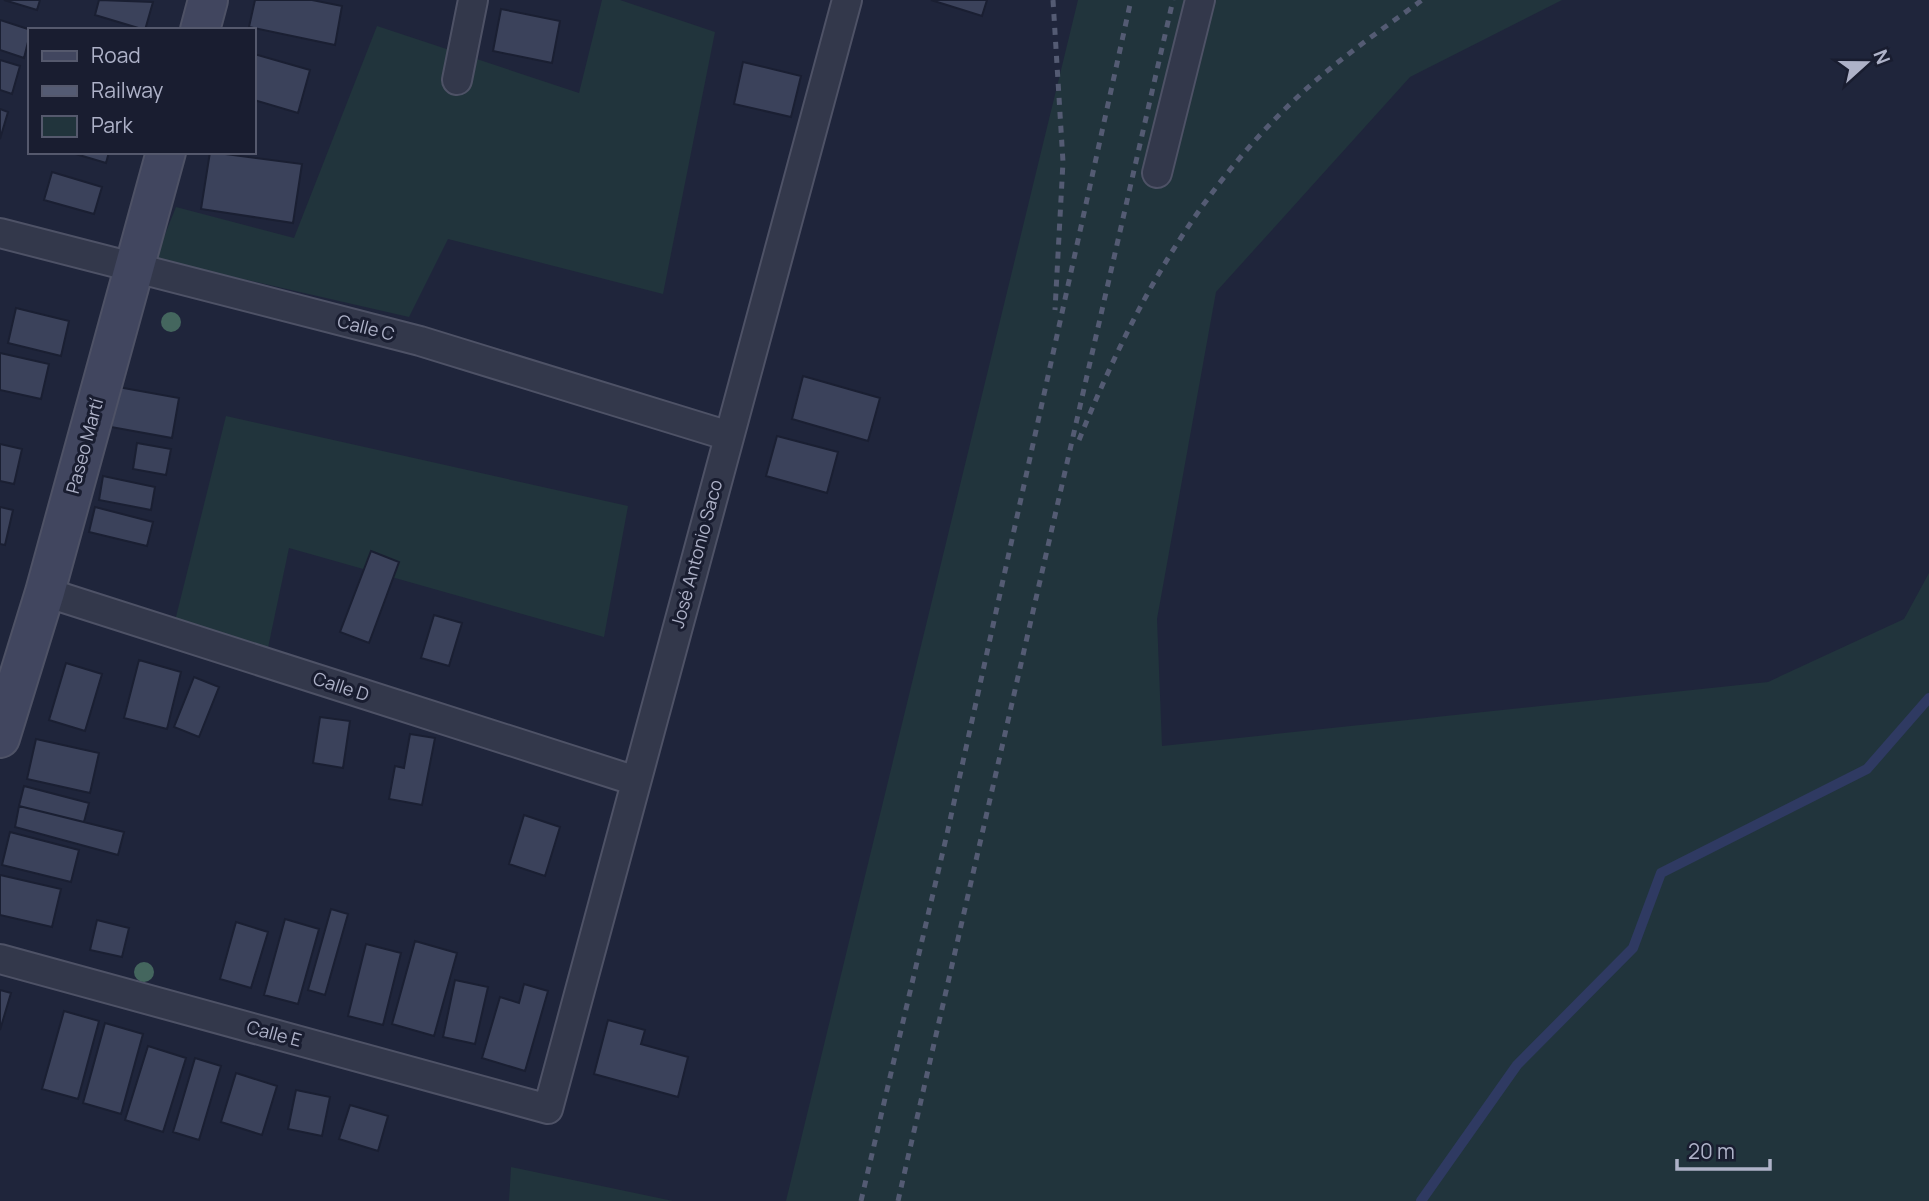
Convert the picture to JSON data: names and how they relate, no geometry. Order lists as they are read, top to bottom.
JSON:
{
  "streets": {
    "street": [
      "Calle C",
      "Paseo Martí",
      "José Antonio Saco",
      "Calle D",
      "Calle E"
    ]
  },
  "crossings": [
    ["Calle C", "Paseo Martí"],
    ["Calle C", "José Antonio Saco"],
    ["Paseo Martí", "Calle D"],
    ["José Antonio Saco", "Calle D"],
    ["José Antonio Saco", "Calle E"]
  ],
  "legend": ["Road", "Railway", "Park"],
  "scale_bar": "20 m",
  "north": "right"
}
